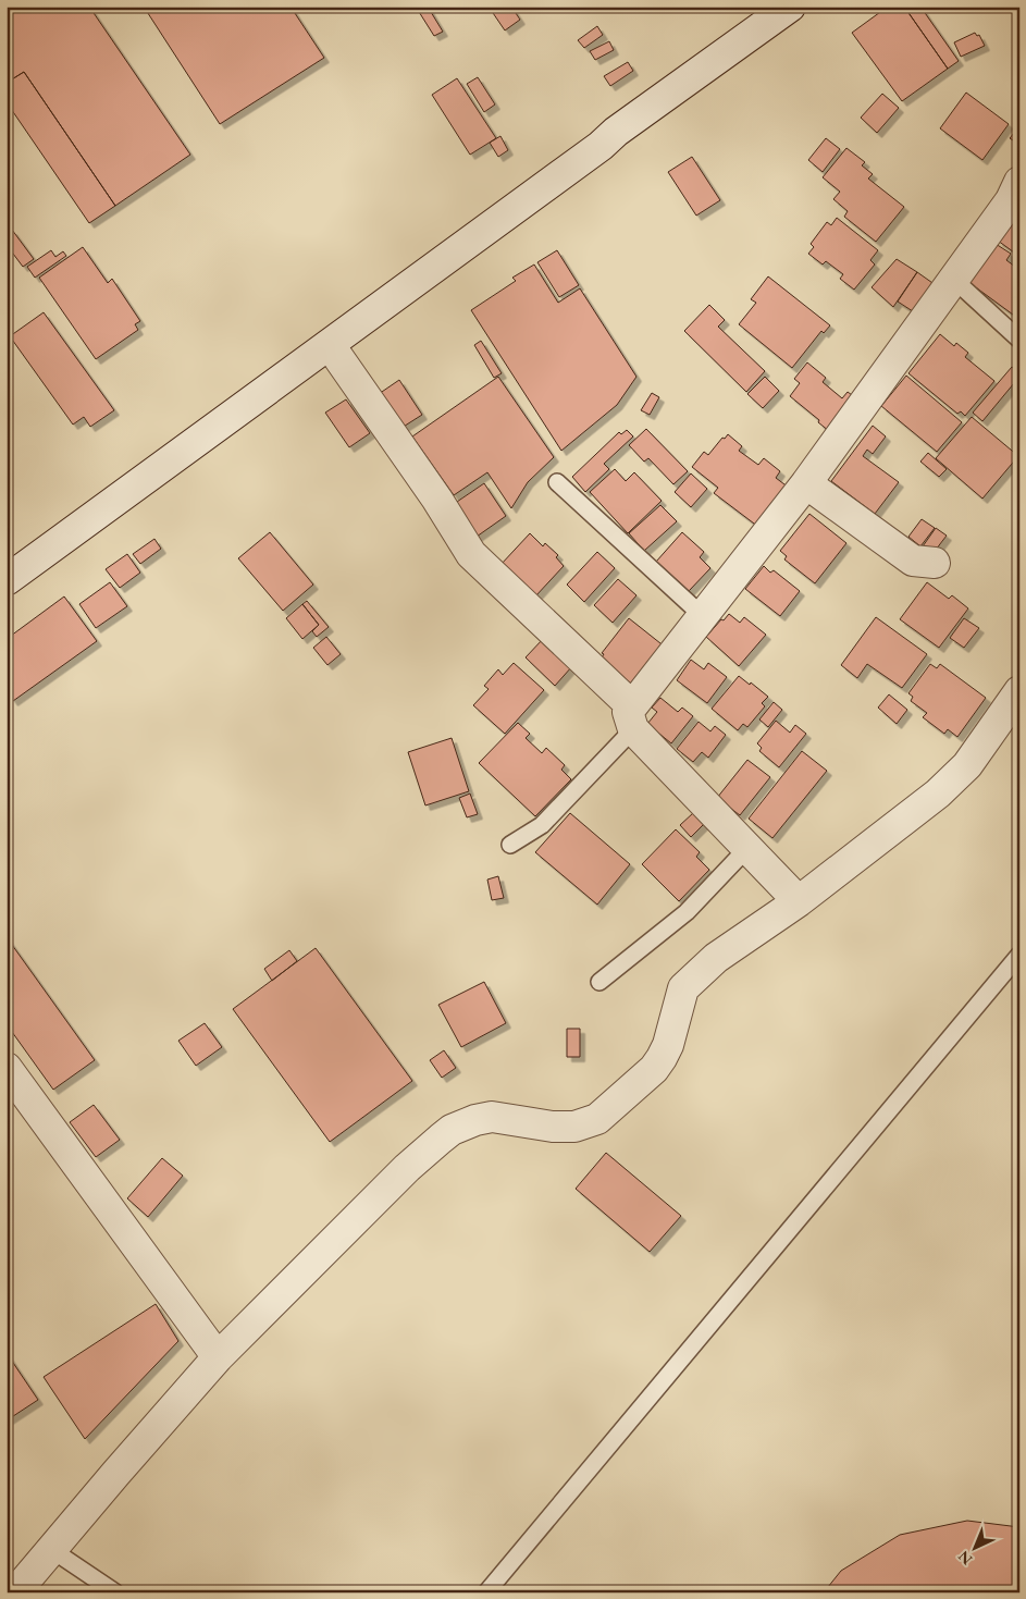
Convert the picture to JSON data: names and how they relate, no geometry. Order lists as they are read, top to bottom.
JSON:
{
  "north": "bottom left"
}
